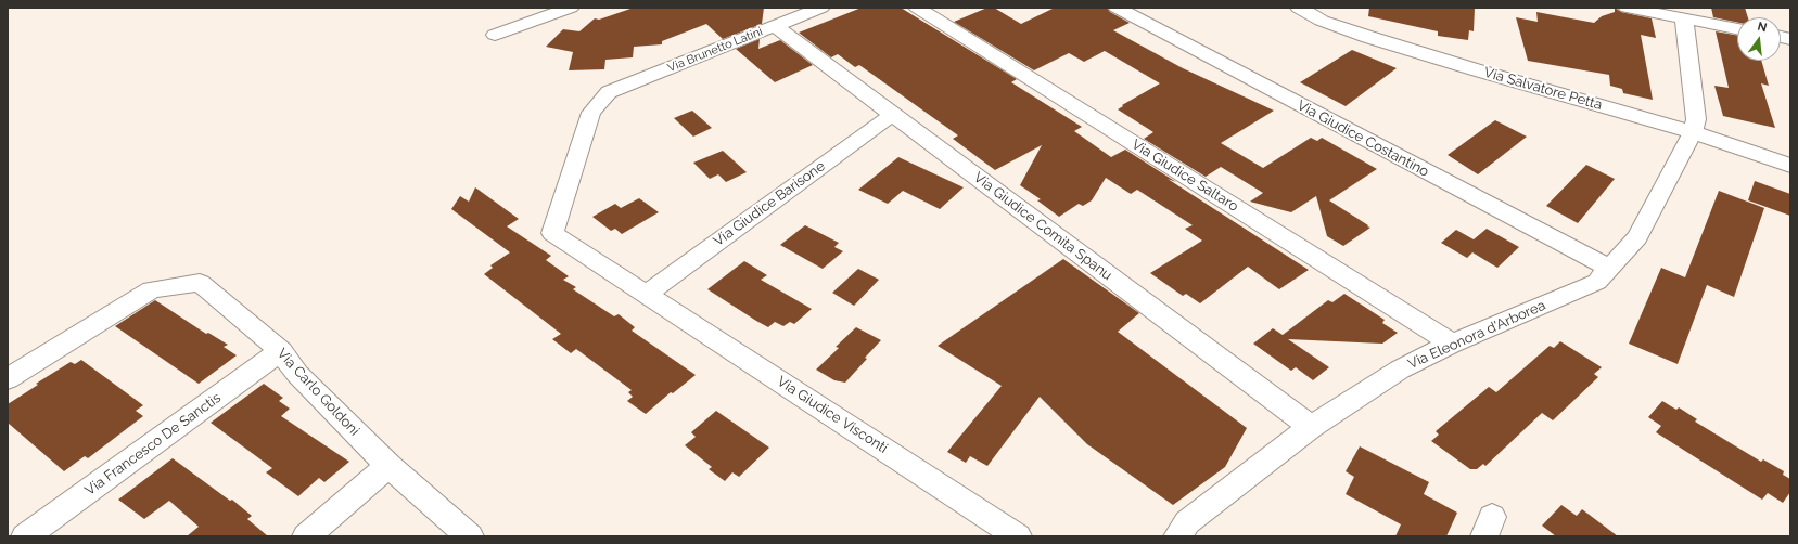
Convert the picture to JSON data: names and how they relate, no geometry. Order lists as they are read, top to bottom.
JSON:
{
  "streets": {
    "street": [
      "Via Brunetto Latini",
      "Via Salvatore Petta",
      "Via Giudice Costantino",
      "Via Giudice Saltaro",
      "Via Giudice Barisone",
      "Via Giudice Comita Spanu",
      "Via Eleonora d'Arborea",
      "Via Carlo Goldoni",
      "Via Giudice Visconti",
      "Via Francesco De Sanctis"
    ]
  },
  "crossings": [
    ["Via Brunetto Latini", "Via Giudice Comita Spanu"],
    ["Via Brunetto Latini", "Via Giudice Visconti"],
    ["Via Salvatore Petta", "Via Eleonora d'Arborea"],
    ["Via Giudice Costantino", "Via Eleonora d'Arborea"],
    ["Via Giudice Saltaro", "Via Eleonora d'Arborea"],
    ["Via Giudice Barisone", "Via Giudice Comita Spanu"],
    ["Via Giudice Barisone", "Via Giudice Visconti"],
    ["Via Giudice Comita Spanu", "Via Eleonora d'Arborea"],
    ["Via Carlo Goldoni", "Via Francesco De Sanctis"]
  ],
  "north": "top"
}
